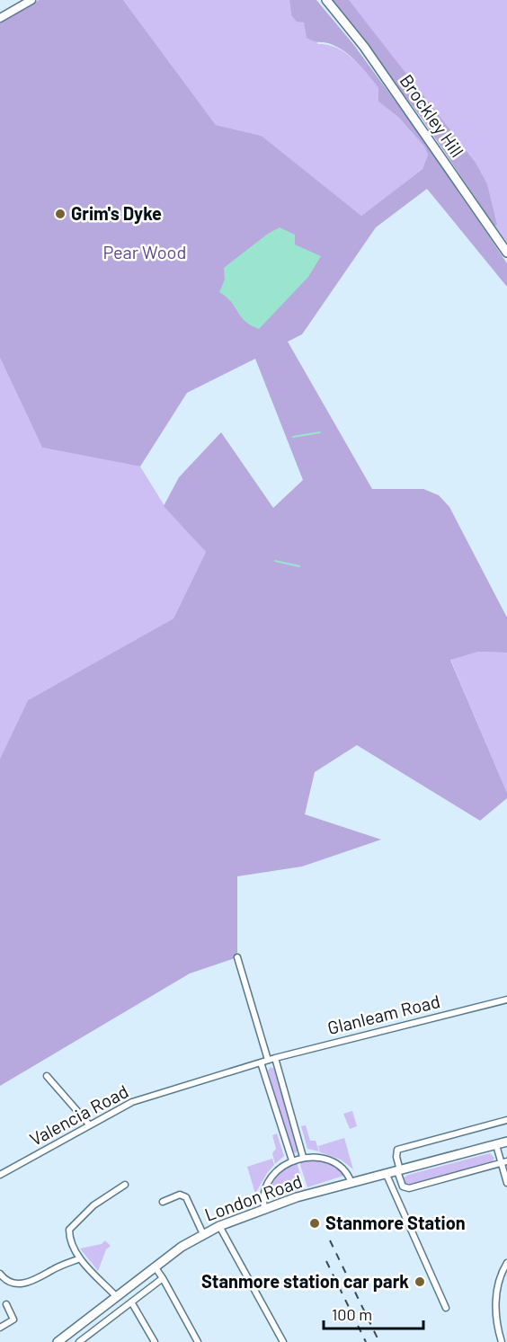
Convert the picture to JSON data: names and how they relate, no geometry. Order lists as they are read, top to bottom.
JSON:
{
  "streets": {
    "main road": ["Brockley Hill", "London Road"],
    "street": ["Glanleam Road", "Valencia Road"]
  },
  "crossings": [
    ["Glanleam Road", "Valencia Road"]
  ],
  "parks": ["Pear Wood"],
  "places": ["Grim's Dyke", "Stanmore Station", "Stanmore station car park"],
  "scale_bar": "100 m"
}
